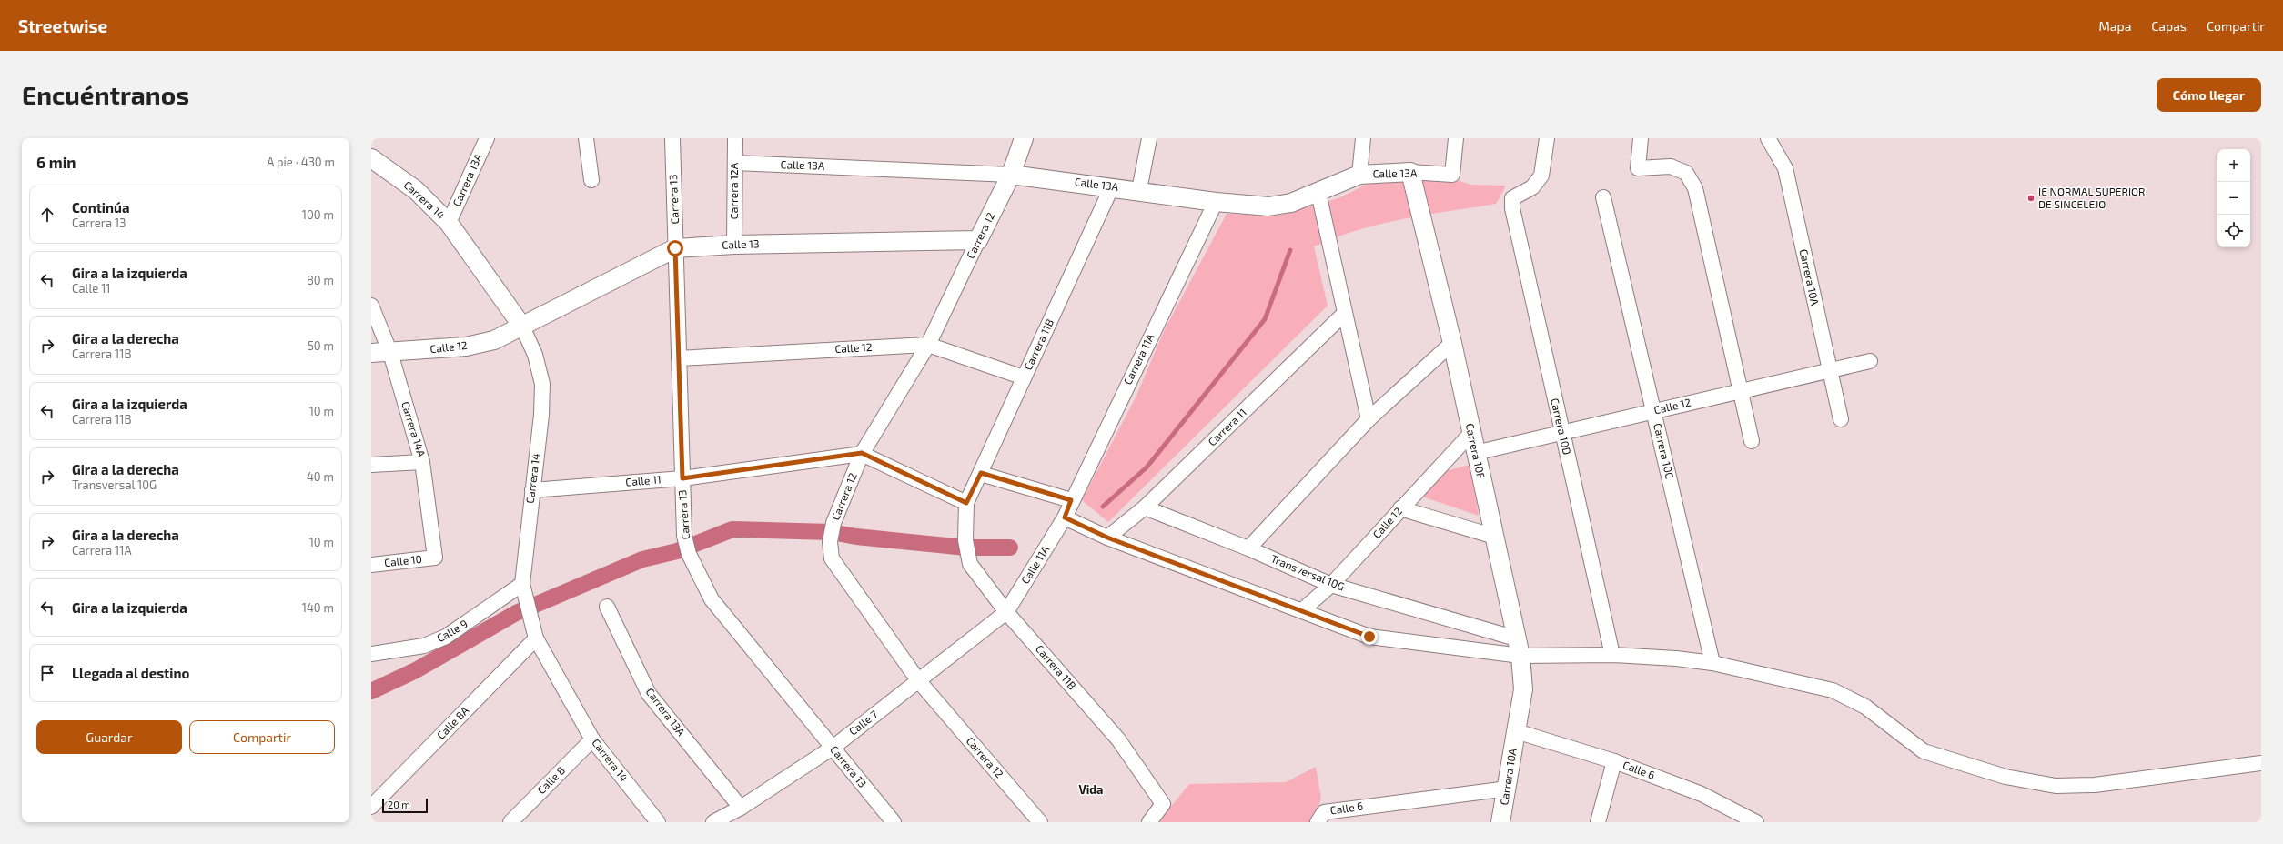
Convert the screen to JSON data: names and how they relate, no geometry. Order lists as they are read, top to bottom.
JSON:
{
  "streets": {
    "street": [
      "Calle 13A",
      "Carrera 13A",
      "Carrera 12A",
      "Carrera 13",
      "Carrera 14",
      "Carrera 12",
      "Calle 13",
      "Carrera 10A",
      "Carrera 11B",
      "Calle 12",
      "Carrera 11A",
      "Carrera 10D",
      "Carrera 11",
      "Carrera 14A",
      "Carrera 10F",
      "Carrera 10C",
      "Calle 11",
      "Calle 10",
      "Calle 11A",
      "Transversal 10G",
      "Calle 9",
      "Calle 8A",
      "Calle 7",
      "Calle 6",
      "Calle 8"
    ]
  },
  "crossings": [
    ["Calle 13A", "Carrera 12A"],
    ["Calle 13A", "Carrera 12"],
    ["Calle 13A", "Carrera 11B"],
    ["Calle 13A", "Carrera 11A"],
    ["Calle 13A", "Carrera 10F"],
    ["Carrera 13A", "Carrera 14"],
    ["Carrera 13A", "Calle 7"],
    ["Carrera 12A", "Calle 13"],
    ["Carrera 13", "Calle 13"],
    ["Carrera 13", "Calle 12"],
    ["Carrera 13", "Calle 11"],
    ["Carrera 13", "Calle 7"],
    ["Carrera 14", "Calle 13"],
    ["Carrera 14", "Calle 12"],
    ["Carrera 14", "Calle 11"],
    ["Carrera 14", "Calle 9"],
    ["Carrera 14", "Calle 8A"],
    ["Carrera 14", "Calle 8"],
    ["Carrera 12", "Calle 13"],
    ["Carrera 12", "Calle 12"],
    ["Carrera 12", "Calle 11"],
    ["Carrera 12", "Calle 7"],
    ["Calle 13", "Calle 12"],
    ["Carrera 10A", "Calle 12"],
    ["Carrera 10A", "Carrera 10F"],
    ["Carrera 10A", "Calle 6"],
    ["Carrera 11B", "Calle 12"],
    ["Carrera 11B", "Calle 11A"],
    ["Carrera 11B", "Calle 7"],
    ["Calle 12", "Carrera 10D"],
    ["Calle 12", "Carrera 14A"],
    ["Calle 12", "Carrera 10F"],
    ["Calle 12", "Carrera 10C"],
    ["Calle 12", "Transversal 10G"],
    ["Carrera 11A", "Calle 11A"],
    ["Carrera 11", "Transversal 10G"],
    ["Carrera 14A", "Calle 10"],
    ["Carrera 10F", "Transversal 10G"],
    ["Carrera 10F", "Calle 6"],
    ["Calle 11A", "Calle 7"]
  ],
  "districts": ["Vida"],
  "places": ["IE NORMAL SUPERIOR DE SINCELEJO"],
  "scale_bar": "20 m",
  "page": {
    "header": "Streetwise",
    "nav": ["Mapa", "Capas", "Compartir"],
    "buttons": [
      "Cómo llegar",
      ["Guardar", "Compartir"]
    ],
    "title": "Encuéntranos",
    "heading": ["6 min", "A pie · 430 m"],
    "map_buttons": ["+", "−"],
    "list": [
      ["Continúa", "Carrera 13", "100 m"],
      ["Gira a la izquierda", "Calle 11", "80 m"],
      ["Gira a la derecha", "Carrera 11B", "50 m"],
      ["Gira a la izquierda", "Carrera 11B", "10 m"],
      ["Gira a la derecha", "Transversal 10G", "40 m"],
      ["Gira a la derecha", "Carrera 11A", "10 m"],
      ["Gira a la izquierda", "140 m"],
      "Llegada al destino"
    ],
    "scale": "20 m"
  }
}
